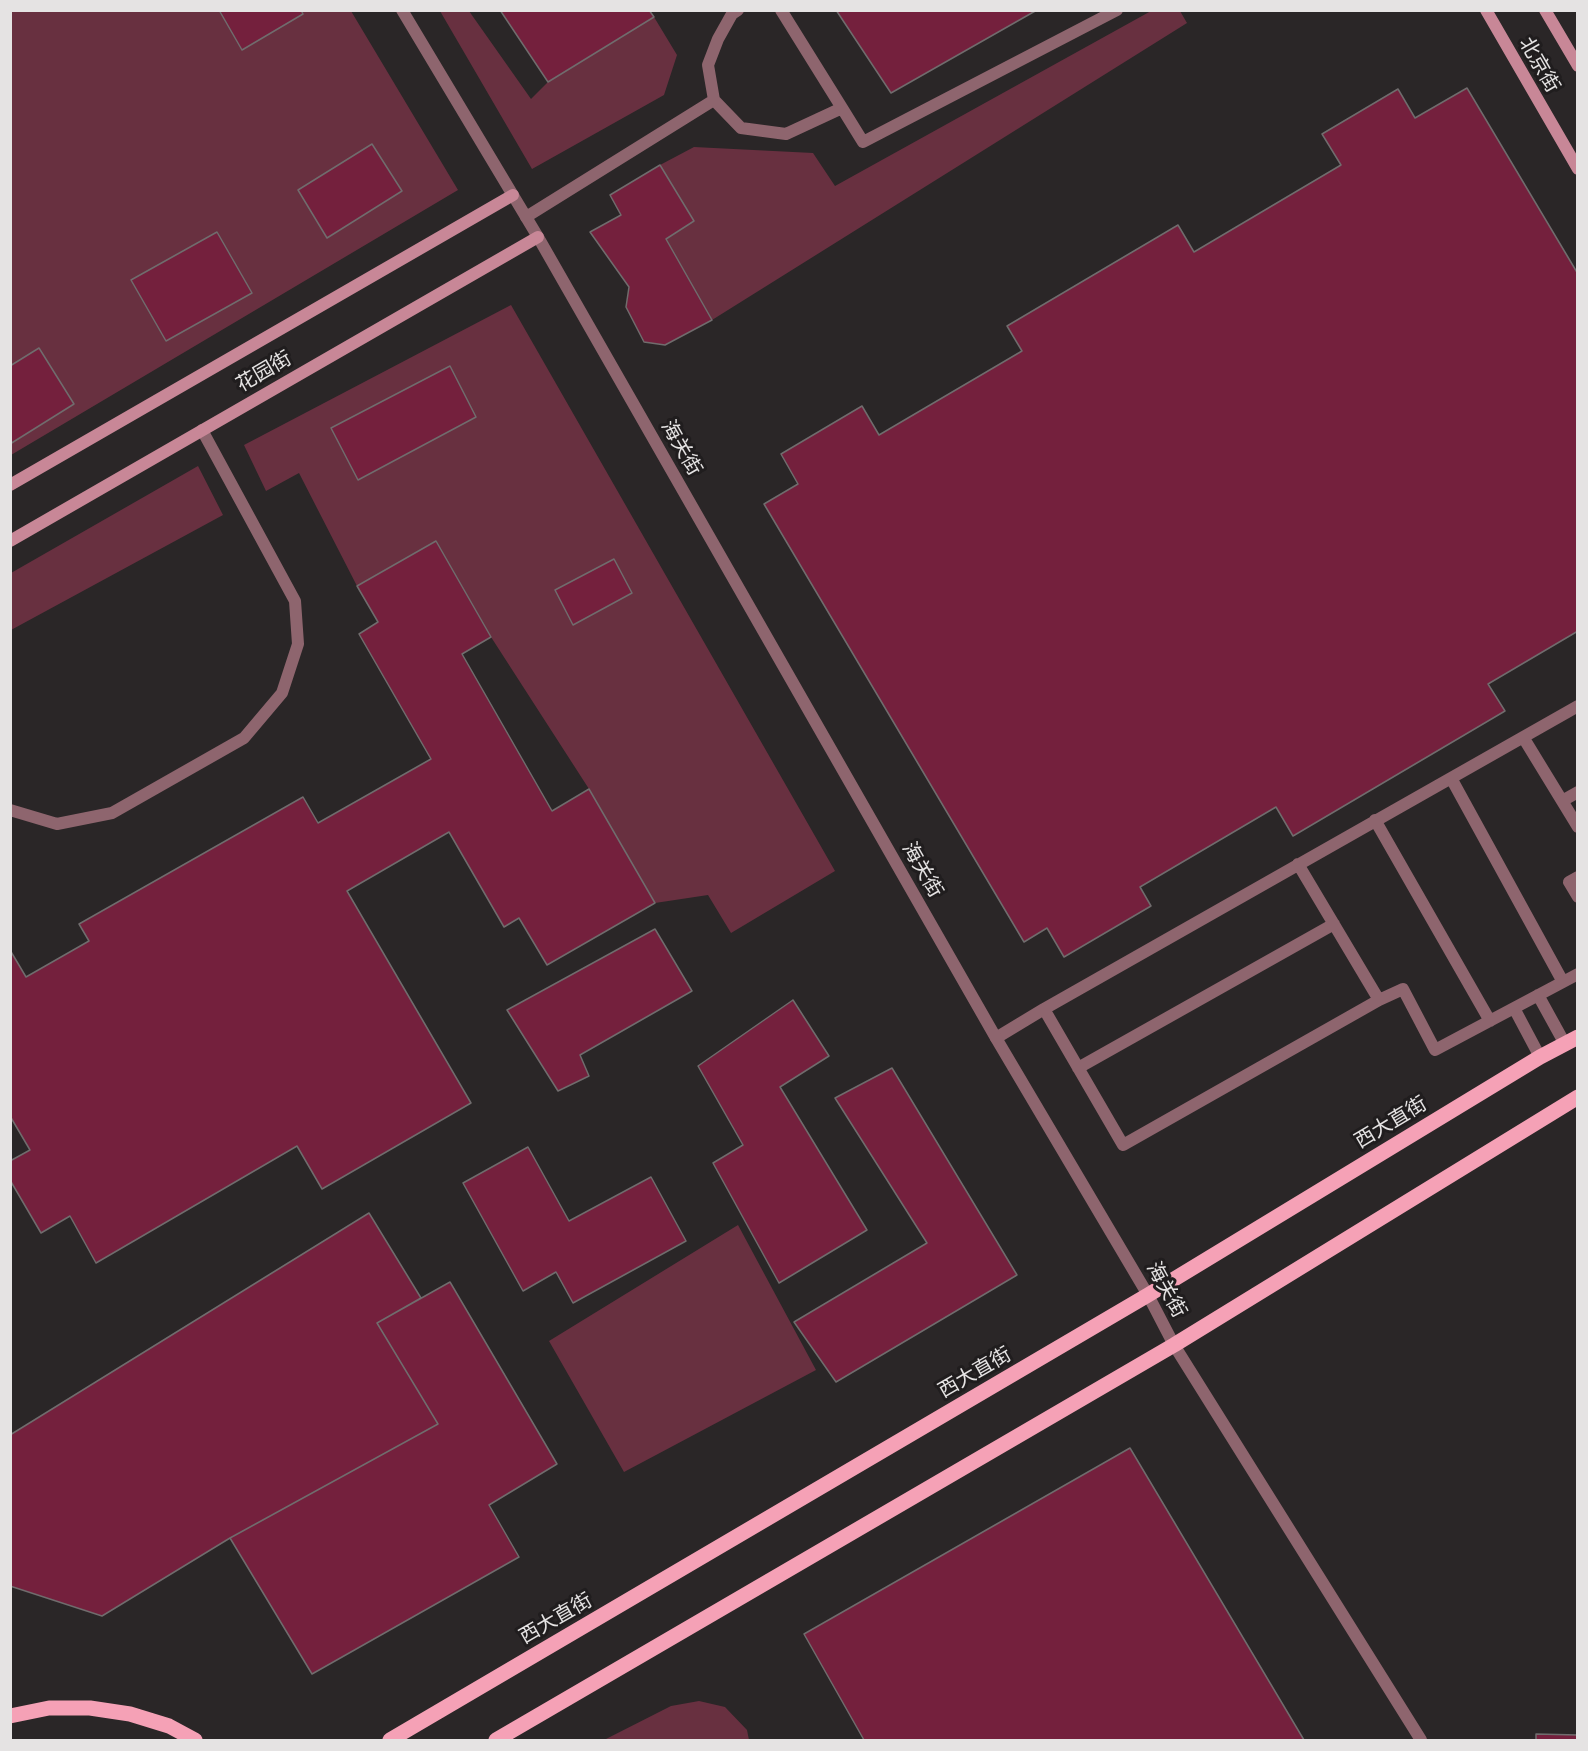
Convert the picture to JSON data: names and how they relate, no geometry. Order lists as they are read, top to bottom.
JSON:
{
  "streets": {
    "main road": ["北京街", "花园街", "西大直街"],
    "street": ["海关街"]
  },
  "crossings": [
    ["花园街", "海关街"],
    ["海关街", "西大直街"]
  ]
}
